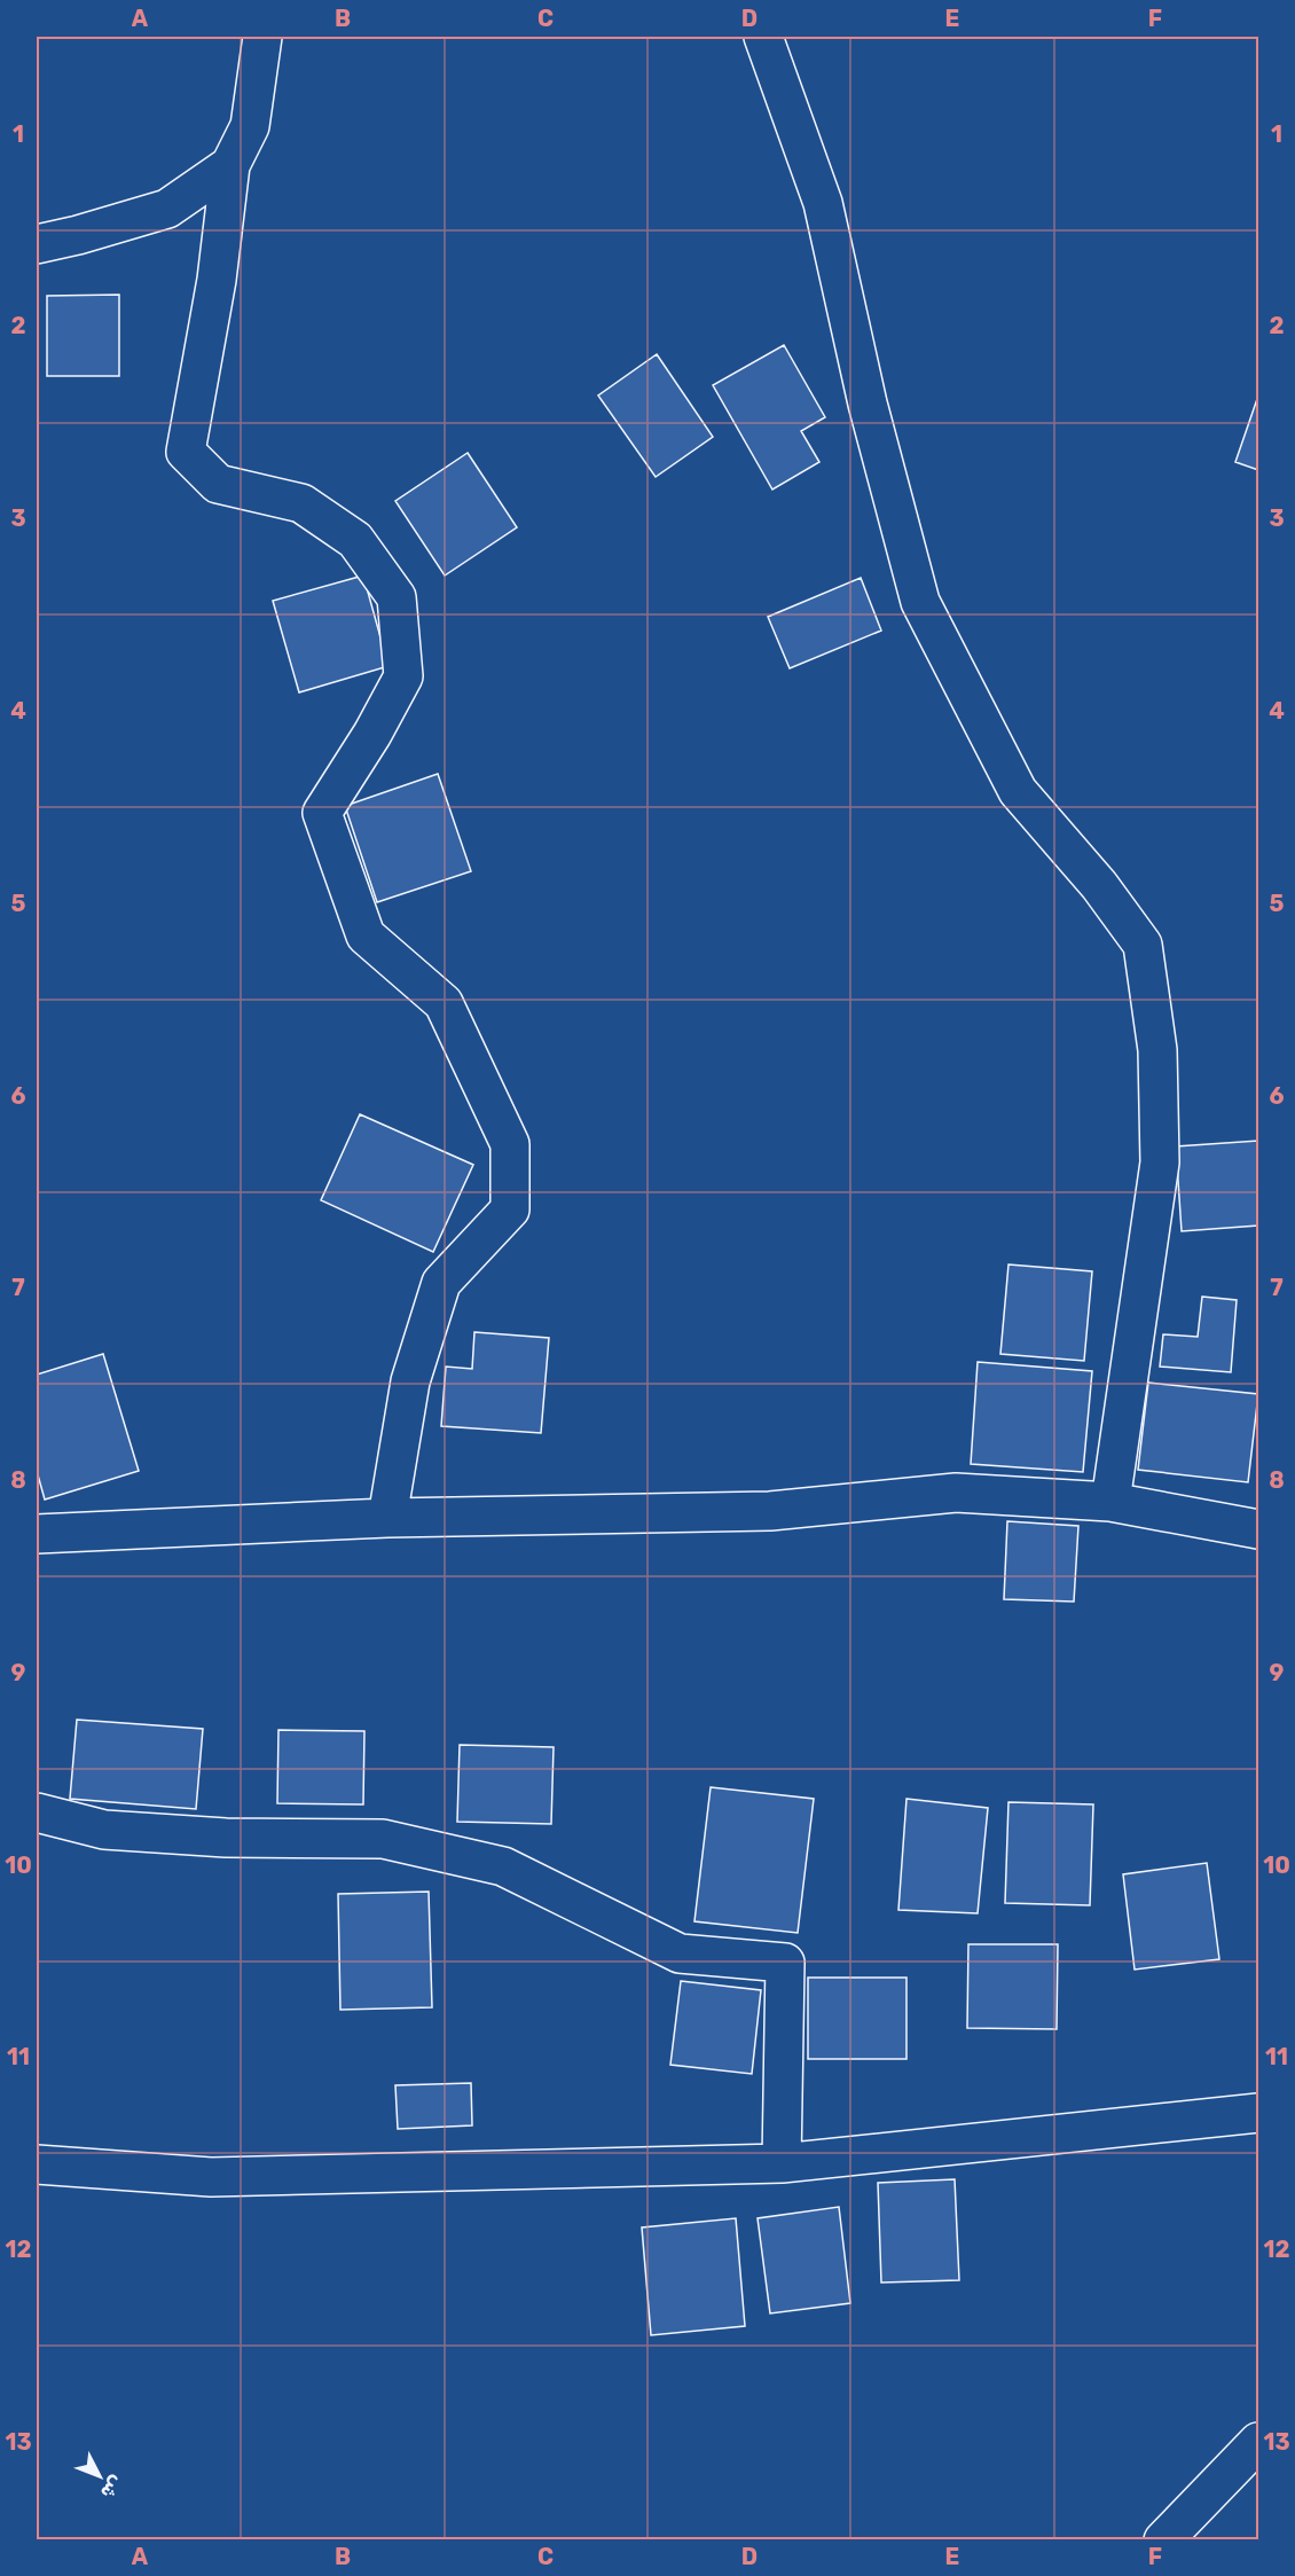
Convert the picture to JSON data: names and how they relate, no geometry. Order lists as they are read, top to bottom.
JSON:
{
  "north": "bottom right",
  "grid": {
    "columns": [
      "A",
      "B",
      "C",
      "D",
      "E",
      "F"
    ],
    "rows": [
      "1",
      "2",
      "3",
      "4",
      "5",
      "6",
      "7",
      "8",
      "9",
      "10",
      "11",
      "12",
      "13"
    ]
  }
}
